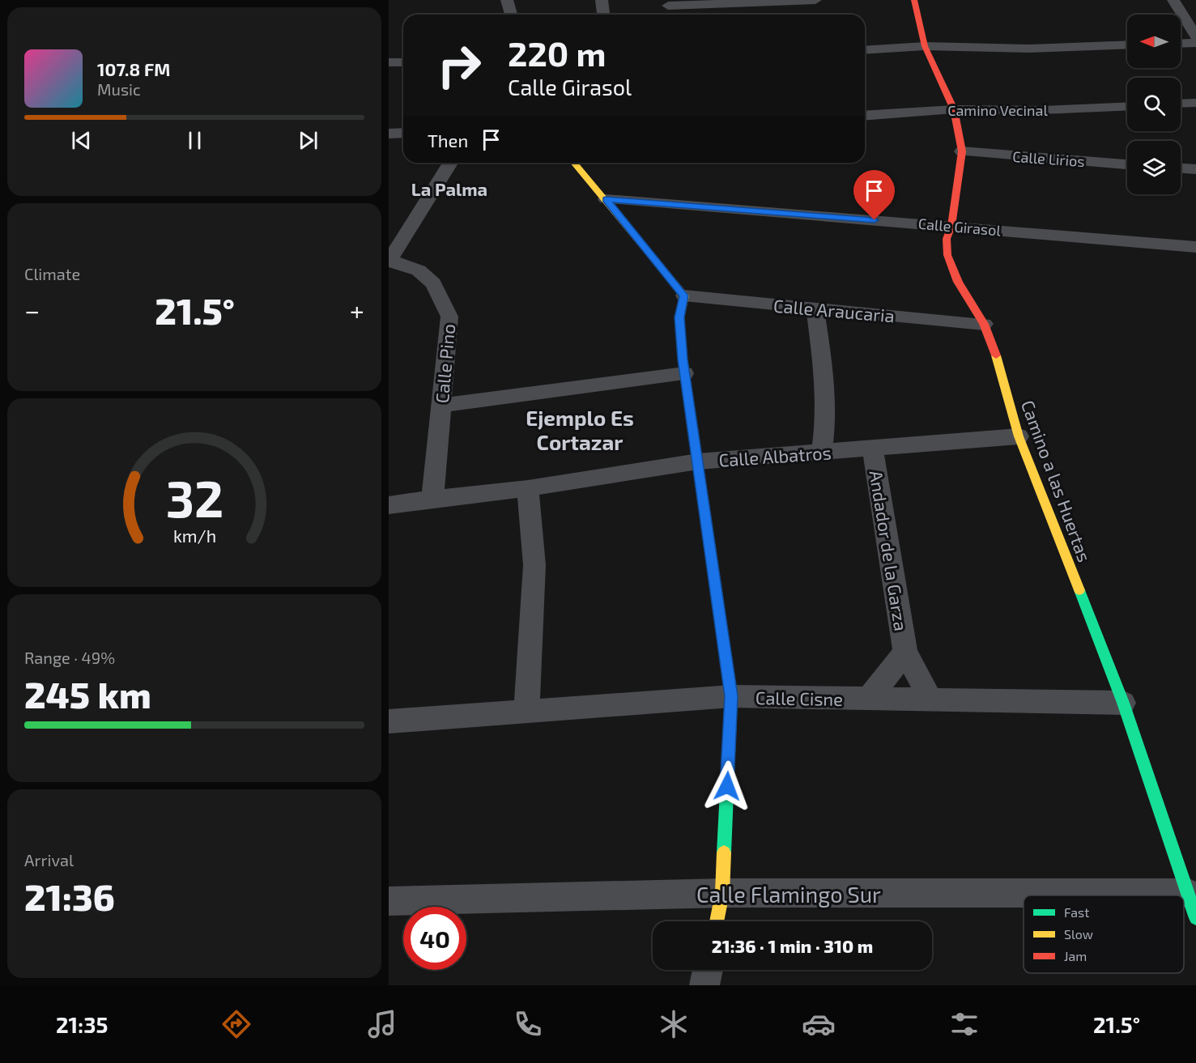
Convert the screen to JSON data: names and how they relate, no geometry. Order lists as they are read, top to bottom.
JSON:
{
  "streets": {
    "street": [
      "Camino Vecinal",
      "Calle Lirios",
      "Calle Girasol",
      "Calle Araucaria",
      "Calle Pino",
      "Calle Albatros",
      "Camino a las Huertas",
      "Andador de la Garza",
      "Calle Cisne",
      "Calle Flamingo Sur"
    ]
  },
  "crossings": [
    ["Camino Vecinal", "Camino a las Huertas"],
    ["Calle Lirios", "Camino a las Huertas"],
    ["Calle Girasol", "Camino a las Huertas"],
    ["Calle Araucaria", "Camino a las Huertas"],
    ["Calle Pino", "Calle Albatros"],
    ["Calle Albatros", "Camino a las Huertas"],
    ["Calle Albatros", "Andador de la Garza"],
    ["Camino a las Huertas", "Calle Cisne"],
    ["Andador de la Garza", "Calle Cisne"]
  ],
  "districts": ["La Palma", "Ejemplo Es Cortazar"],
  "legend": ["Fast", "Slow", "Jam"],
  "north": "left",
  "page": {
    "turn": ["220 m", "Calle Girasol"],
    "song": ["107.8 FM", "Music"],
    "then": "Then",
    "tile": [
      "Climate",
      ["Range · 49%", "245 km"],
      ["Arrival", "21:36"]
    ],
    "heat": ["−", "21.5°", "+"],
    "limit": "40",
    "trip": "21:36 · 1 min · 310 m",
    "tabs": ["21:35", "21.5°"],
    "gauge": ["32", "km/h"]
  }
}
